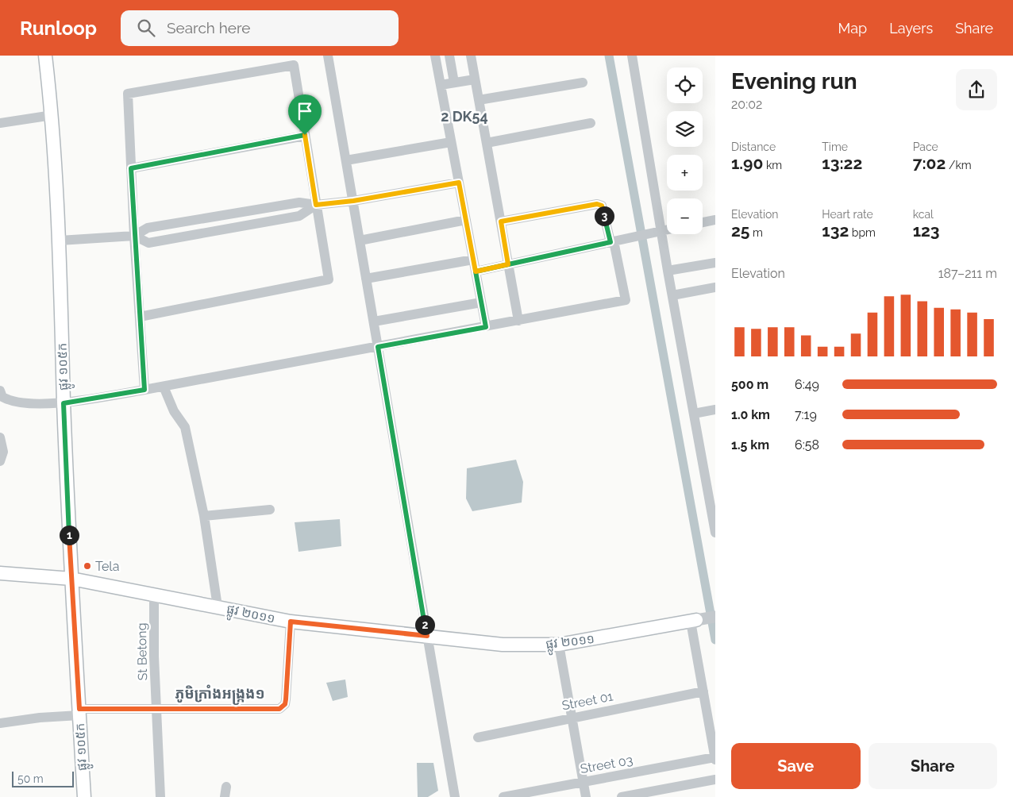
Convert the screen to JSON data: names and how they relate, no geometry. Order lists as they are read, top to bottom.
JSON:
{
  "streets": {
    "main road": ["ផ្លូវ ១០៥ក", "ផ្លូវ ២០១១"],
    "street": ["St Betong", "Street 01", "Street 03"]
  },
  "crossings": [
    ["ផ្លូវ ១០៥ក", "ផ្លូវ ២០១១"],
    ["ផ្លូវ ២០១១", "St Betong"]
  ],
  "districts": ["2 DK54", "ភូមិក្រាំងអង្រ្កង១"],
  "places": ["Tela"],
  "scale_bar": "50 m",
  "page": {
    "header": "Runloop",
    "search": "Search here",
    "nav": ["Map", "Layers", "Share"],
    "heading": ["Evening run", "20:02"],
    "map_buttons": ["+", "−"],
    "stats": [
      ["Distance", "1.90 km"],
      ["Time", "13:22"],
      ["Pace", "7:02 /km"],
      ["Elevation", "25 m"],
      ["Heart rate", "132 bpm"],
      ["kcal", "123"]
    ],
    "pins": ["3", "1", "2"],
    "chart": ["Elevation", "187–211 m"],
    "list": [
      {
        "name": "500 m",
        "note": "6:49"
      },
      {
        "name": "1.0 km",
        "note": "7:19"
      },
      {
        "name": "1.5 km",
        "note": "6:58"
      }
    ],
    "buttons": ["Save", "Share"],
    "scale": "50 m"
  }
}
